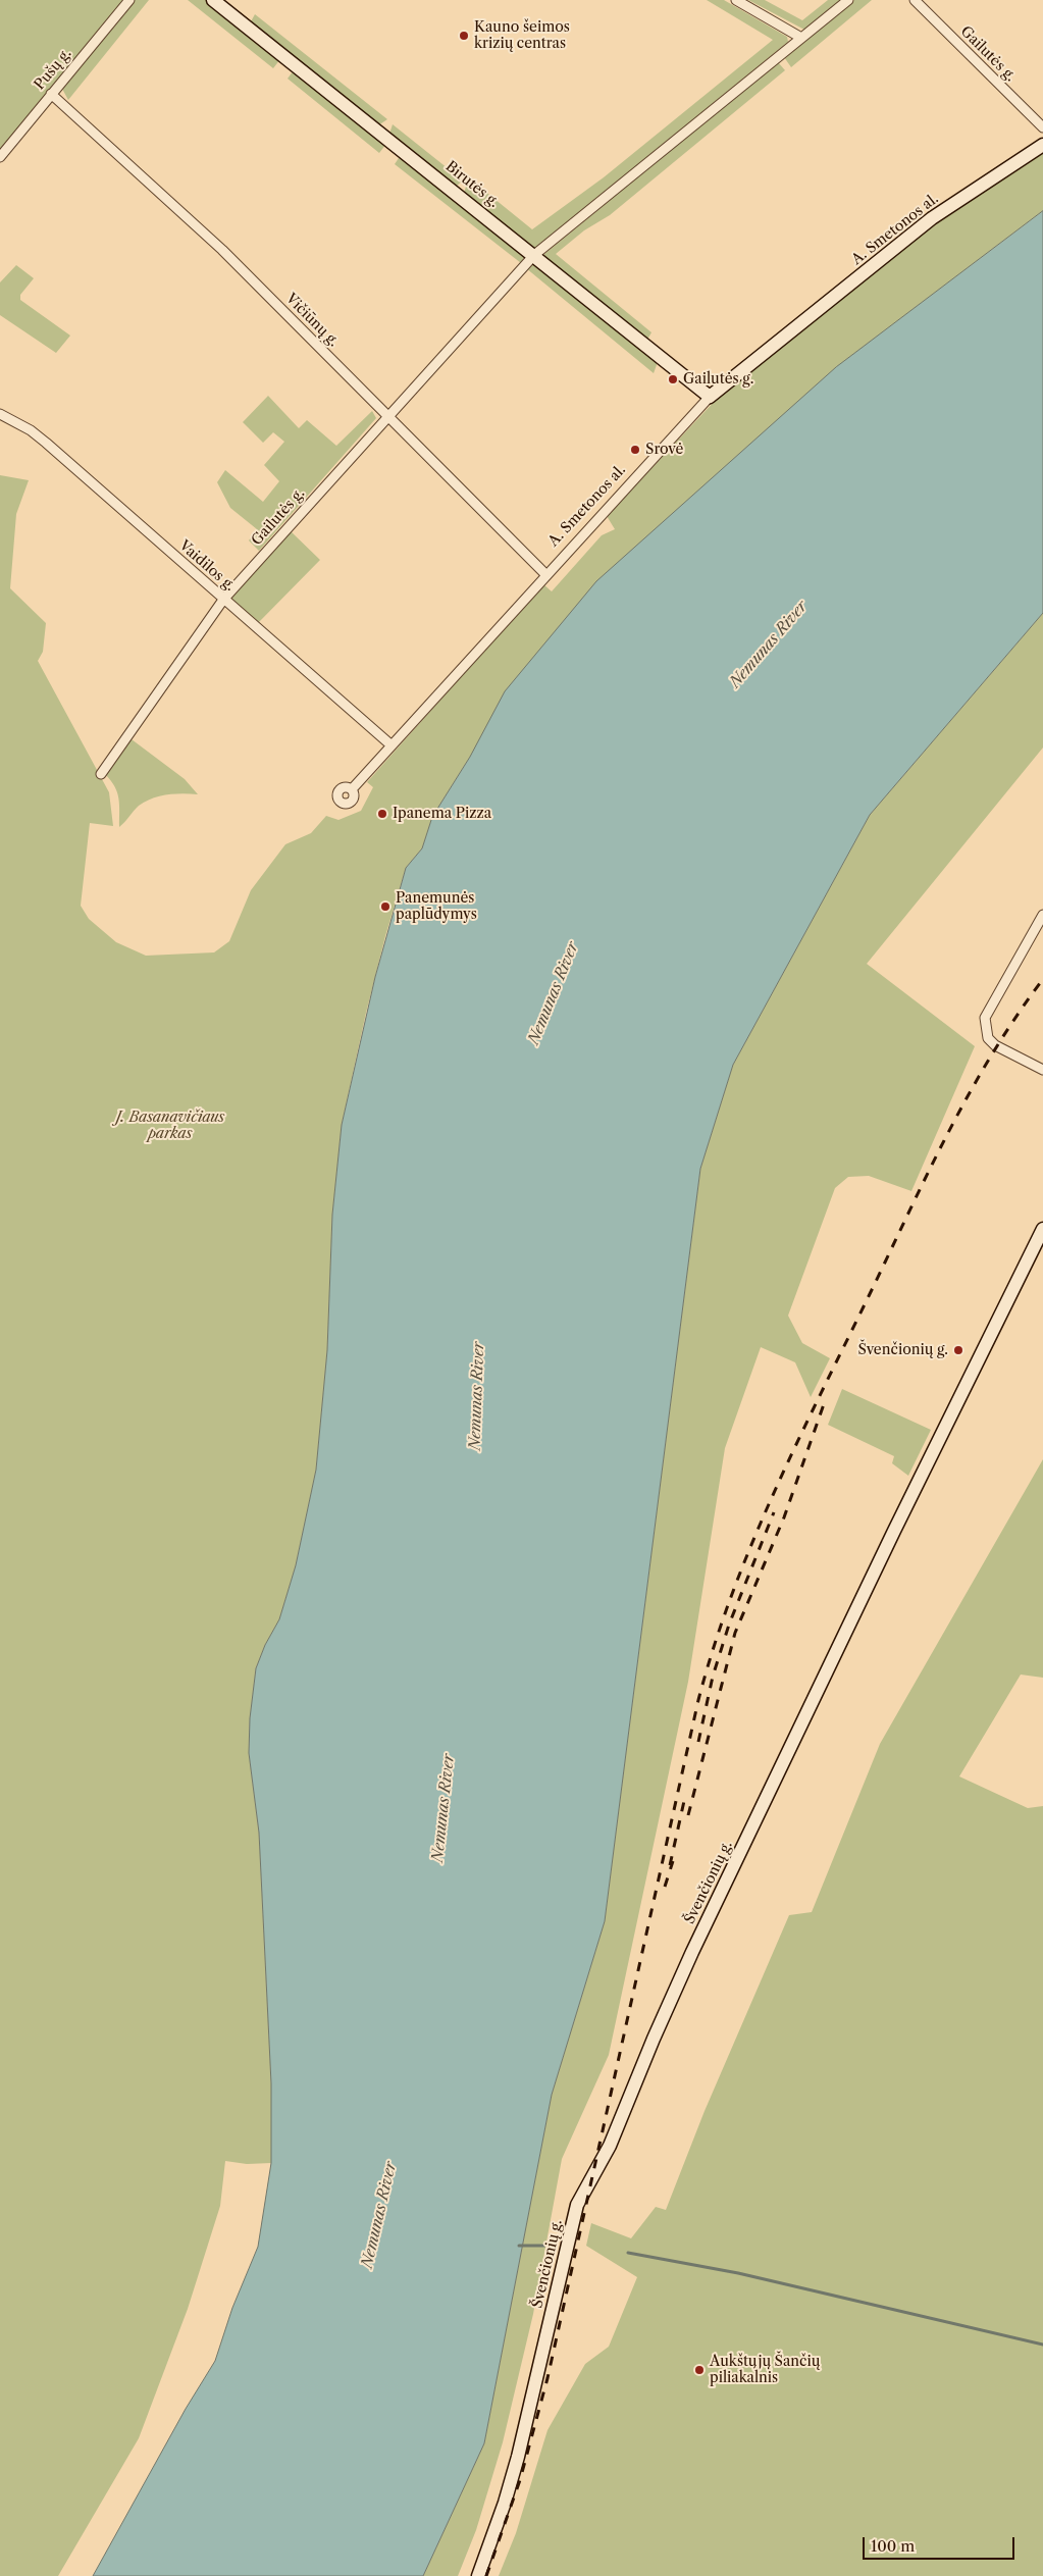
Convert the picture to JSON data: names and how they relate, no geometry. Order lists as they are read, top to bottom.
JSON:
{
  "streets": {
    "street": [
      "Gailutės g.",
      "Pušų g.",
      "Birutės g.",
      "A. Smetonos al.",
      "Vičiūnų g.",
      "Vaidilos g.",
      "Švenčionių g."
    ]
  },
  "crossings": [
    ["Gailutės g.", "Birutės g."],
    ["Gailutės g.", "Vičiūnų g."],
    ["Gailutės g.", "Vaidilos g."],
    ["Pušų g.", "Vičiūnų g."],
    ["Birutės g.", "A. Smetonos al."],
    ["A. Smetonos al.", "Vičiūnų g."],
    ["A. Smetonos al.", "Vaidilos g."]
  ],
  "water": ["Nemunas River"],
  "parks": ["J. Basanavičiaus parkas"],
  "places": [
    "Kauno šeimos krizių centras",
    "Gailutės g.",
    "Srovė",
    "Ipanema Pizza",
    "Panemunės paplūdymys",
    "Švenčionių g.",
    "Aukštųjų Šančių piliakalnis"
  ],
  "scale_bar": "100 m"
}
